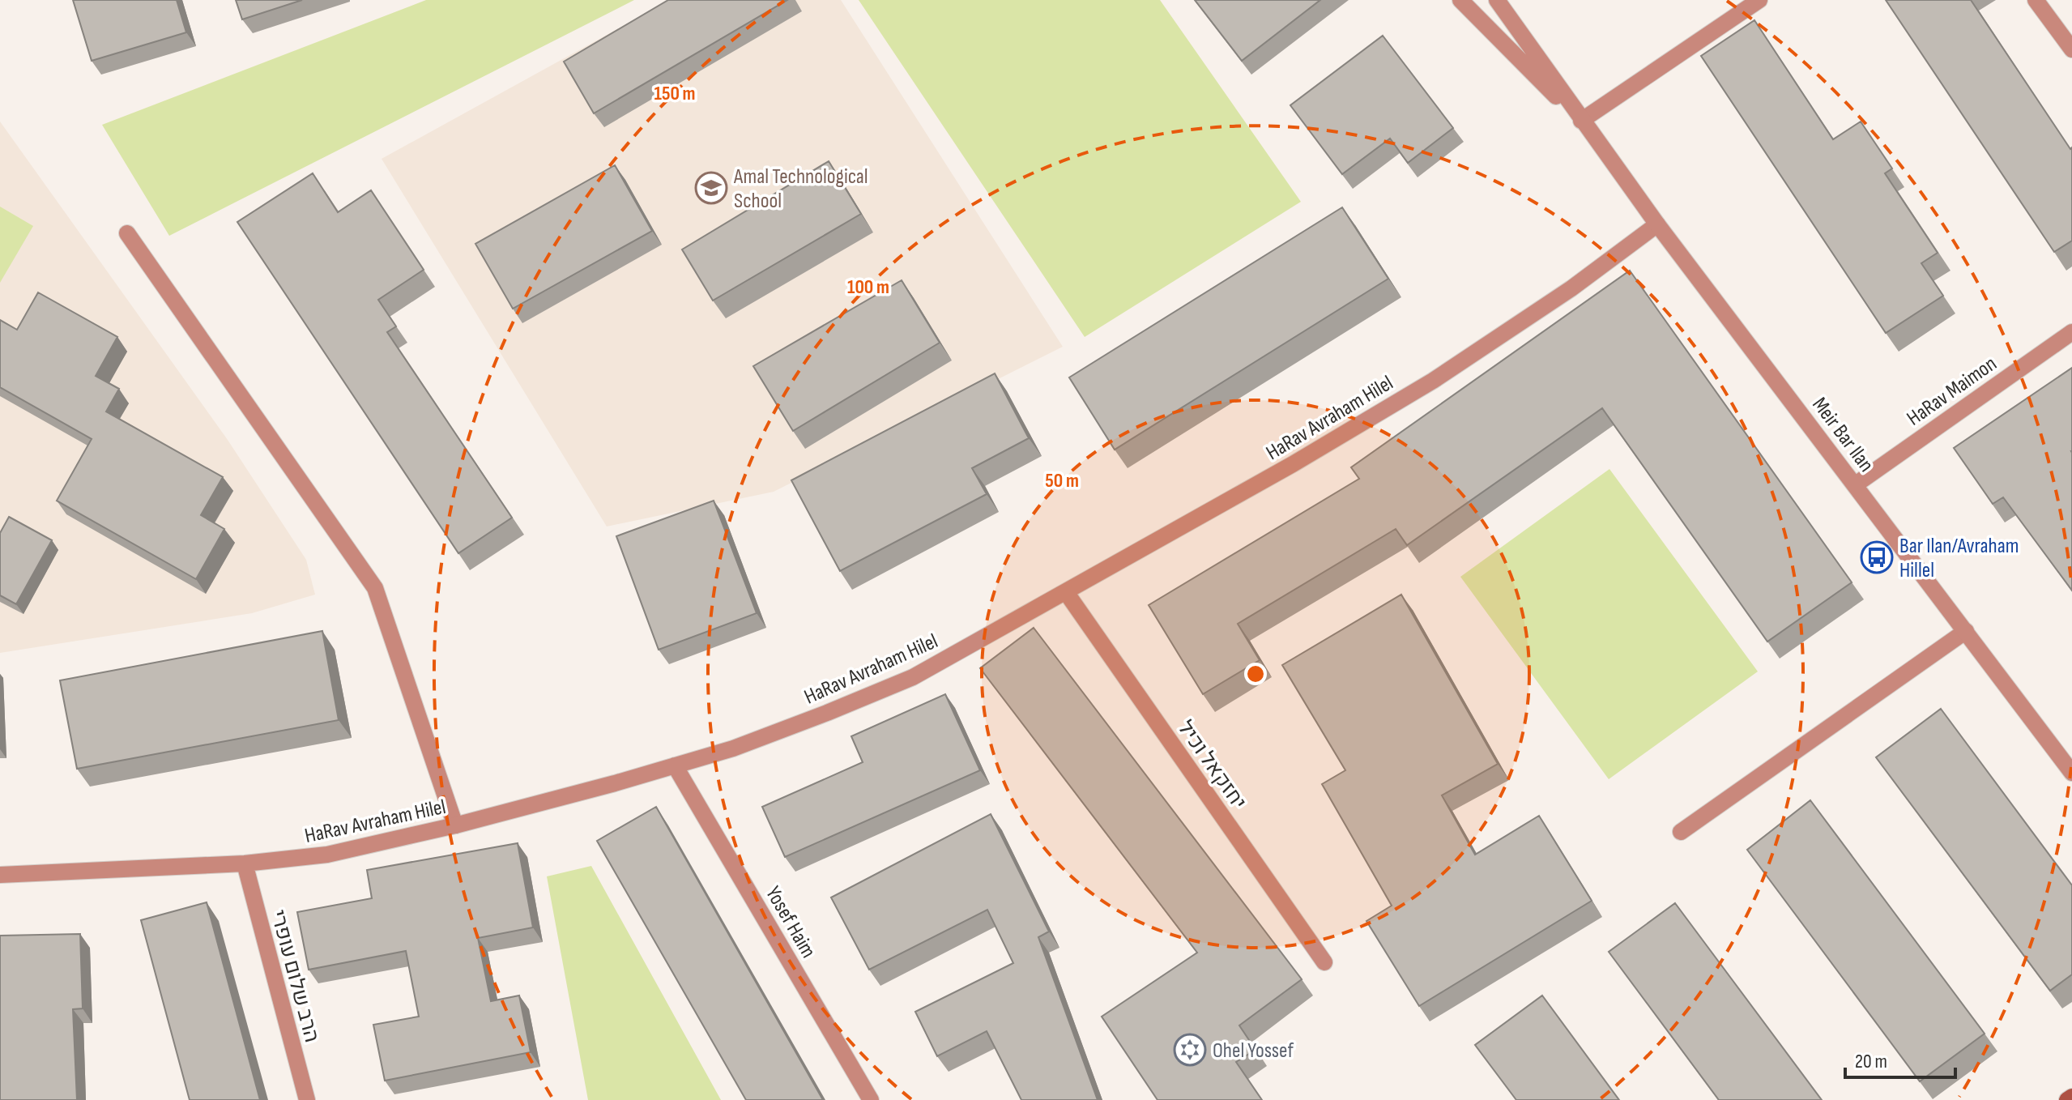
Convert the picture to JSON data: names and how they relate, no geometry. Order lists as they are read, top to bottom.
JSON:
{
  "streets": {
    "street": [
      "HaRav Maimon",
      "HaRav Avraham Hilel",
      "Meir Bar Ilan",
      "יחזקאל וכיל",
      "Yosef Haim",
      "הרב שלום עופרי"
    ]
  },
  "crossings": [
    ["HaRav Maimon", "Meir Bar Ilan"],
    ["HaRav Avraham Hilel", "Meir Bar Ilan"],
    ["HaRav Avraham Hilel", "יחזקאל וכיל"],
    ["HaRav Avraham Hilel", "Yosef Haim"],
    ["HaRav Avraham Hilel", "הרב שלום עופרי"]
  ],
  "places": {
    "school or university": ["Amal Technological School"],
    "bus stop": ["Bar Ilan/Avraham Hillel"],
    "synagogue": ["Ohel Yossef"]
  },
  "scale_bar": "20 m",
  "rings": ["150 m", "100 m", "50 m"]
}
